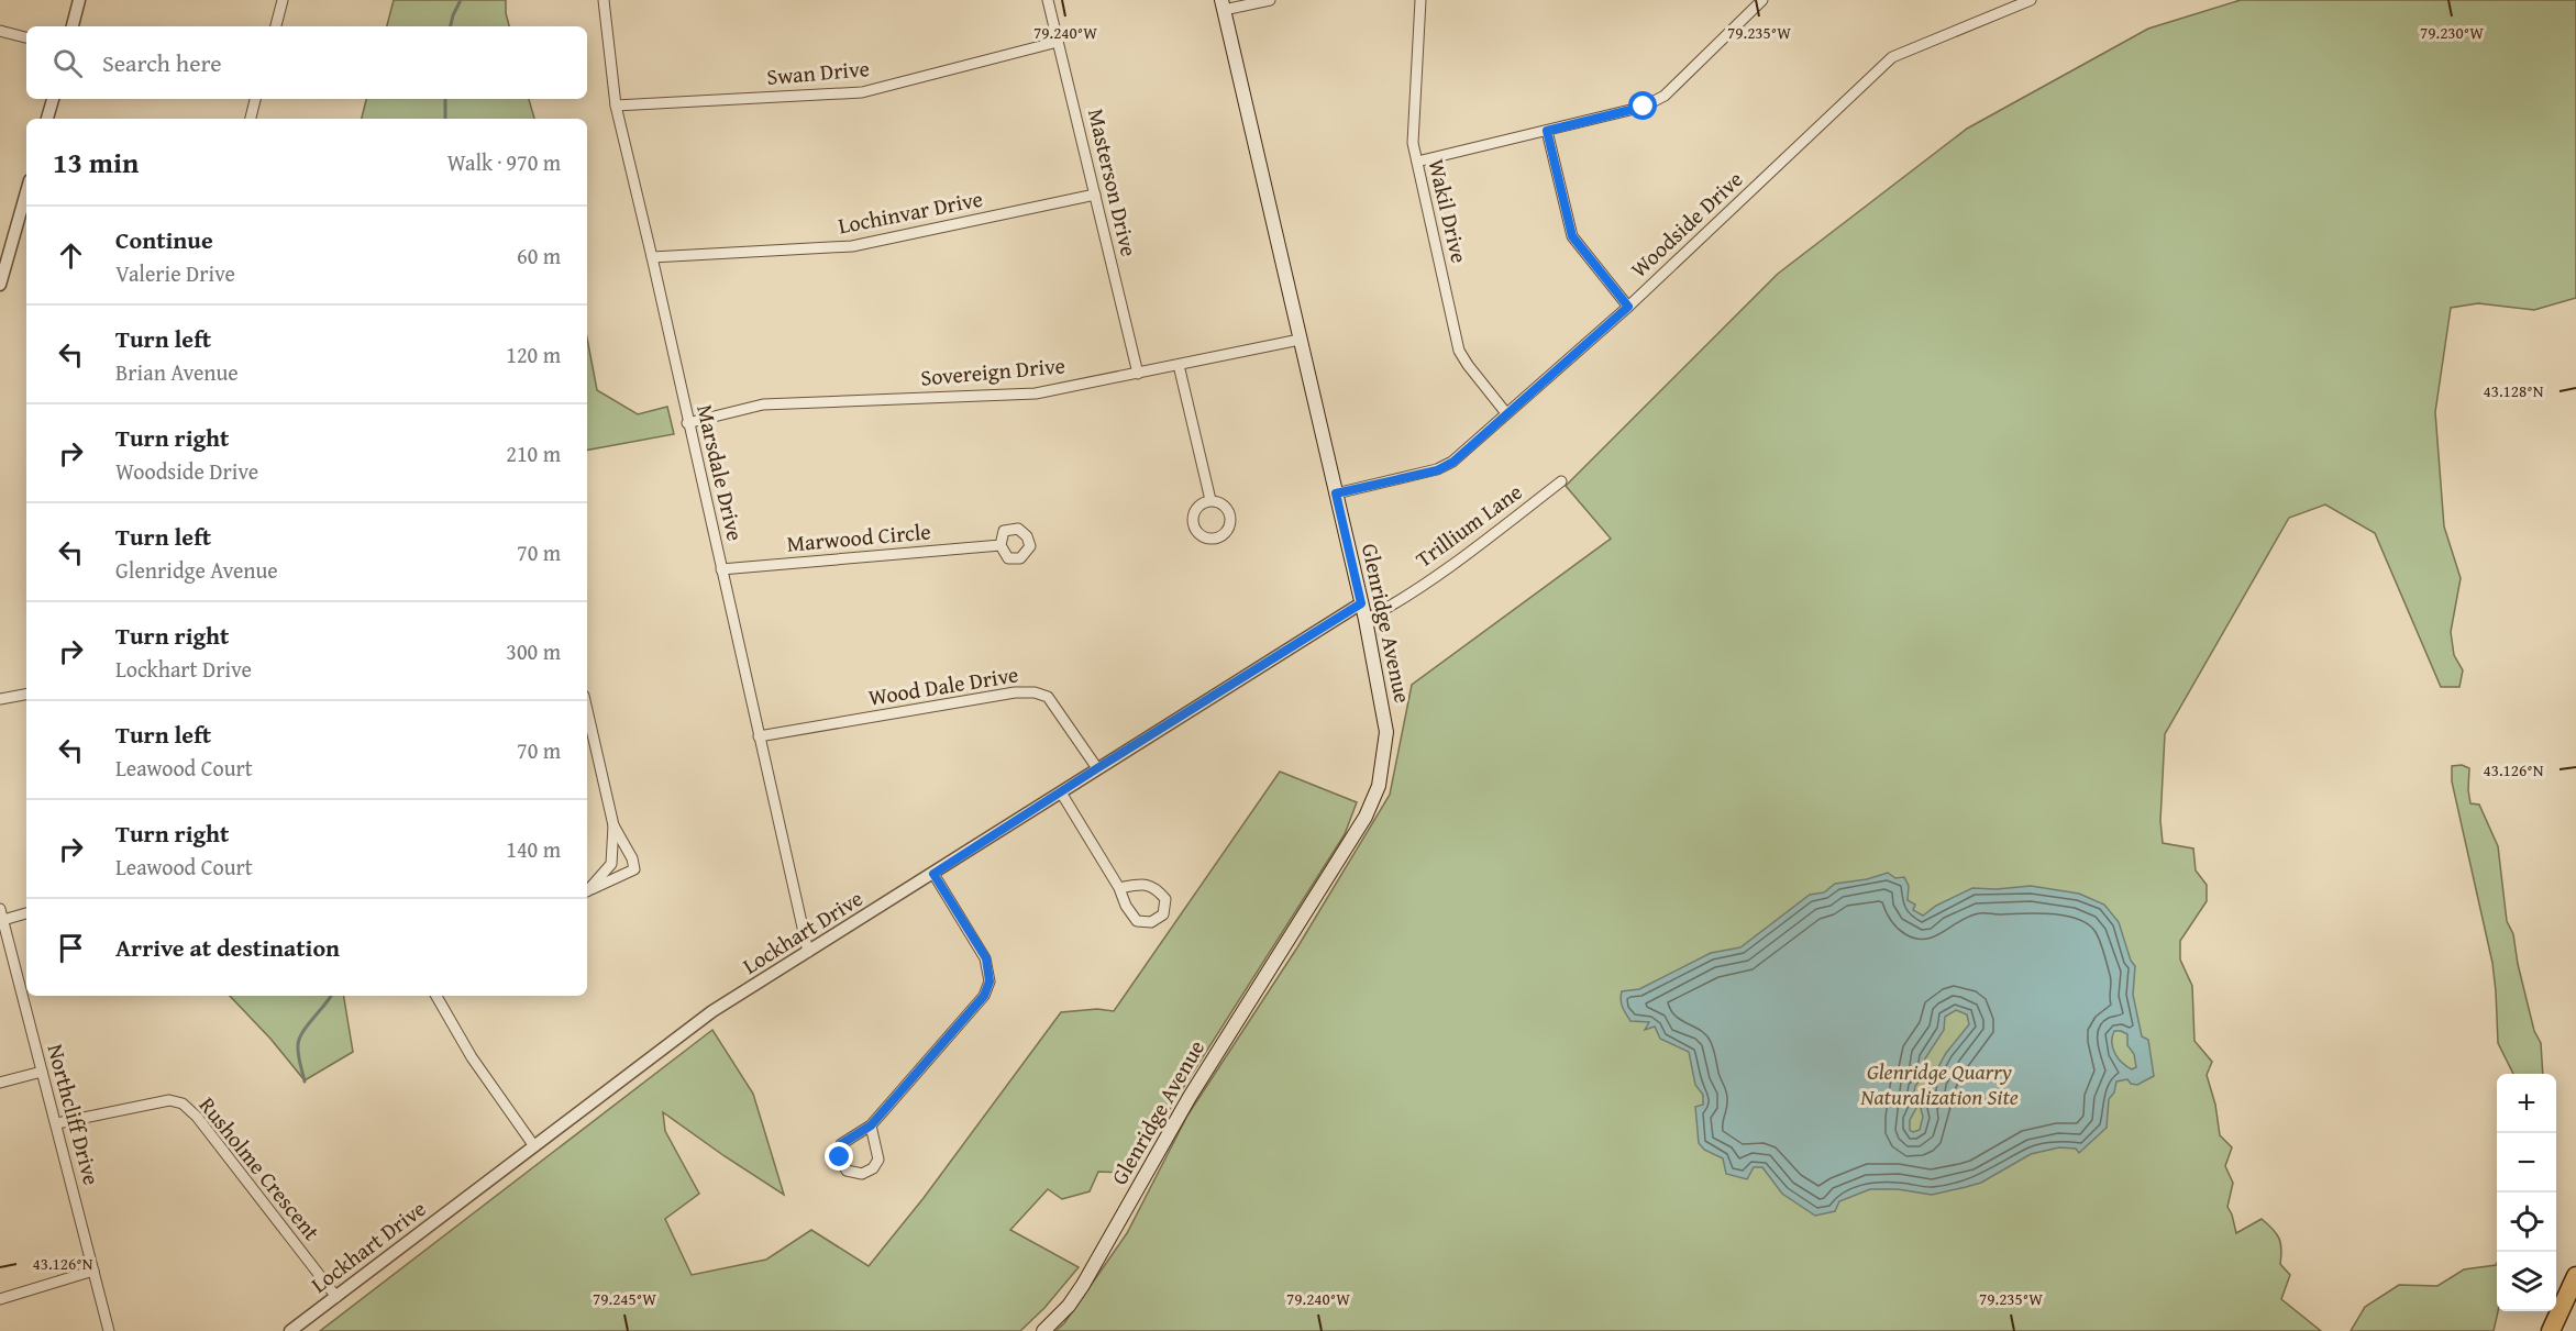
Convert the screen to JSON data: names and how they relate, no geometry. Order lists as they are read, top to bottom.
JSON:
{
  "streets": {
    "main road": ["Glenridge Avenue"],
    "street": [
      "Swan Drive",
      "Masterson Drive",
      "Wakil Drive",
      "Lochinvar Drive",
      "Woodside Drive",
      "Sovereign Drive",
      "Marsdale Drive",
      "Trillium Lane",
      "Marwood Circle",
      "Wood Dale Drive",
      "Lockhart Drive",
      "Northcliff Drive",
      "Rusholme Crescent"
    ]
  },
  "crossings": [
    ["Swan Drive", "Masterson Drive"],
    ["Swan Drive", "Marsdale Drive"],
    ["Masterson Drive", "Lochinvar Drive"],
    ["Masterson Drive", "Sovereign Drive"],
    ["Wakil Drive", "Woodside Drive"],
    ["Lochinvar Drive", "Marsdale Drive"],
    ["Woodside Drive", "Glenridge Avenue"],
    ["Sovereign Drive", "Marsdale Drive"],
    ["Sovereign Drive", "Glenridge Avenue"],
    ["Marsdale Drive", "Marwood Circle"],
    ["Marsdale Drive", "Wood Dale Drive"],
    ["Marsdale Drive", "Lockhart Drive"],
    ["Trillium Lane", "Glenridge Avenue"],
    ["Glenridge Avenue", "Lockhart Drive"],
    ["Wood Dale Drive", "Lockhart Drive"],
    ["Lockhart Drive", "Rusholme Crescent"],
    ["Northcliff Drive", "Rusholme Crescent"]
  ],
  "parks": ["Glenridge Quarry Naturalization Site"],
  "page": {
    "search": "Search here",
    "heading": ["13 min", "Walk · 970 m"],
    "list": [
      ["Continue", "Valerie Drive", "60 m"],
      ["Turn left", "Brian Avenue", "120 m"],
      ["Turn right", "Woodside Drive", "210 m"],
      ["Turn left", "Glenridge Avenue", "70 m"],
      ["Turn right", "Lockhart Drive", "300 m"],
      ["Turn left", "Leawood Court", "70 m"],
      ["Turn right", "Leawood Court", "140 m"],
      "Arrive at destination"
    ],
    "map_buttons": ["+", "−"]
  },
  "coordinates": [
    "79.230°W",
    "79.240°W",
    "79.235°W",
    "43.128°N",
    "43.126°N",
    "79.245°W"
  ]
}
